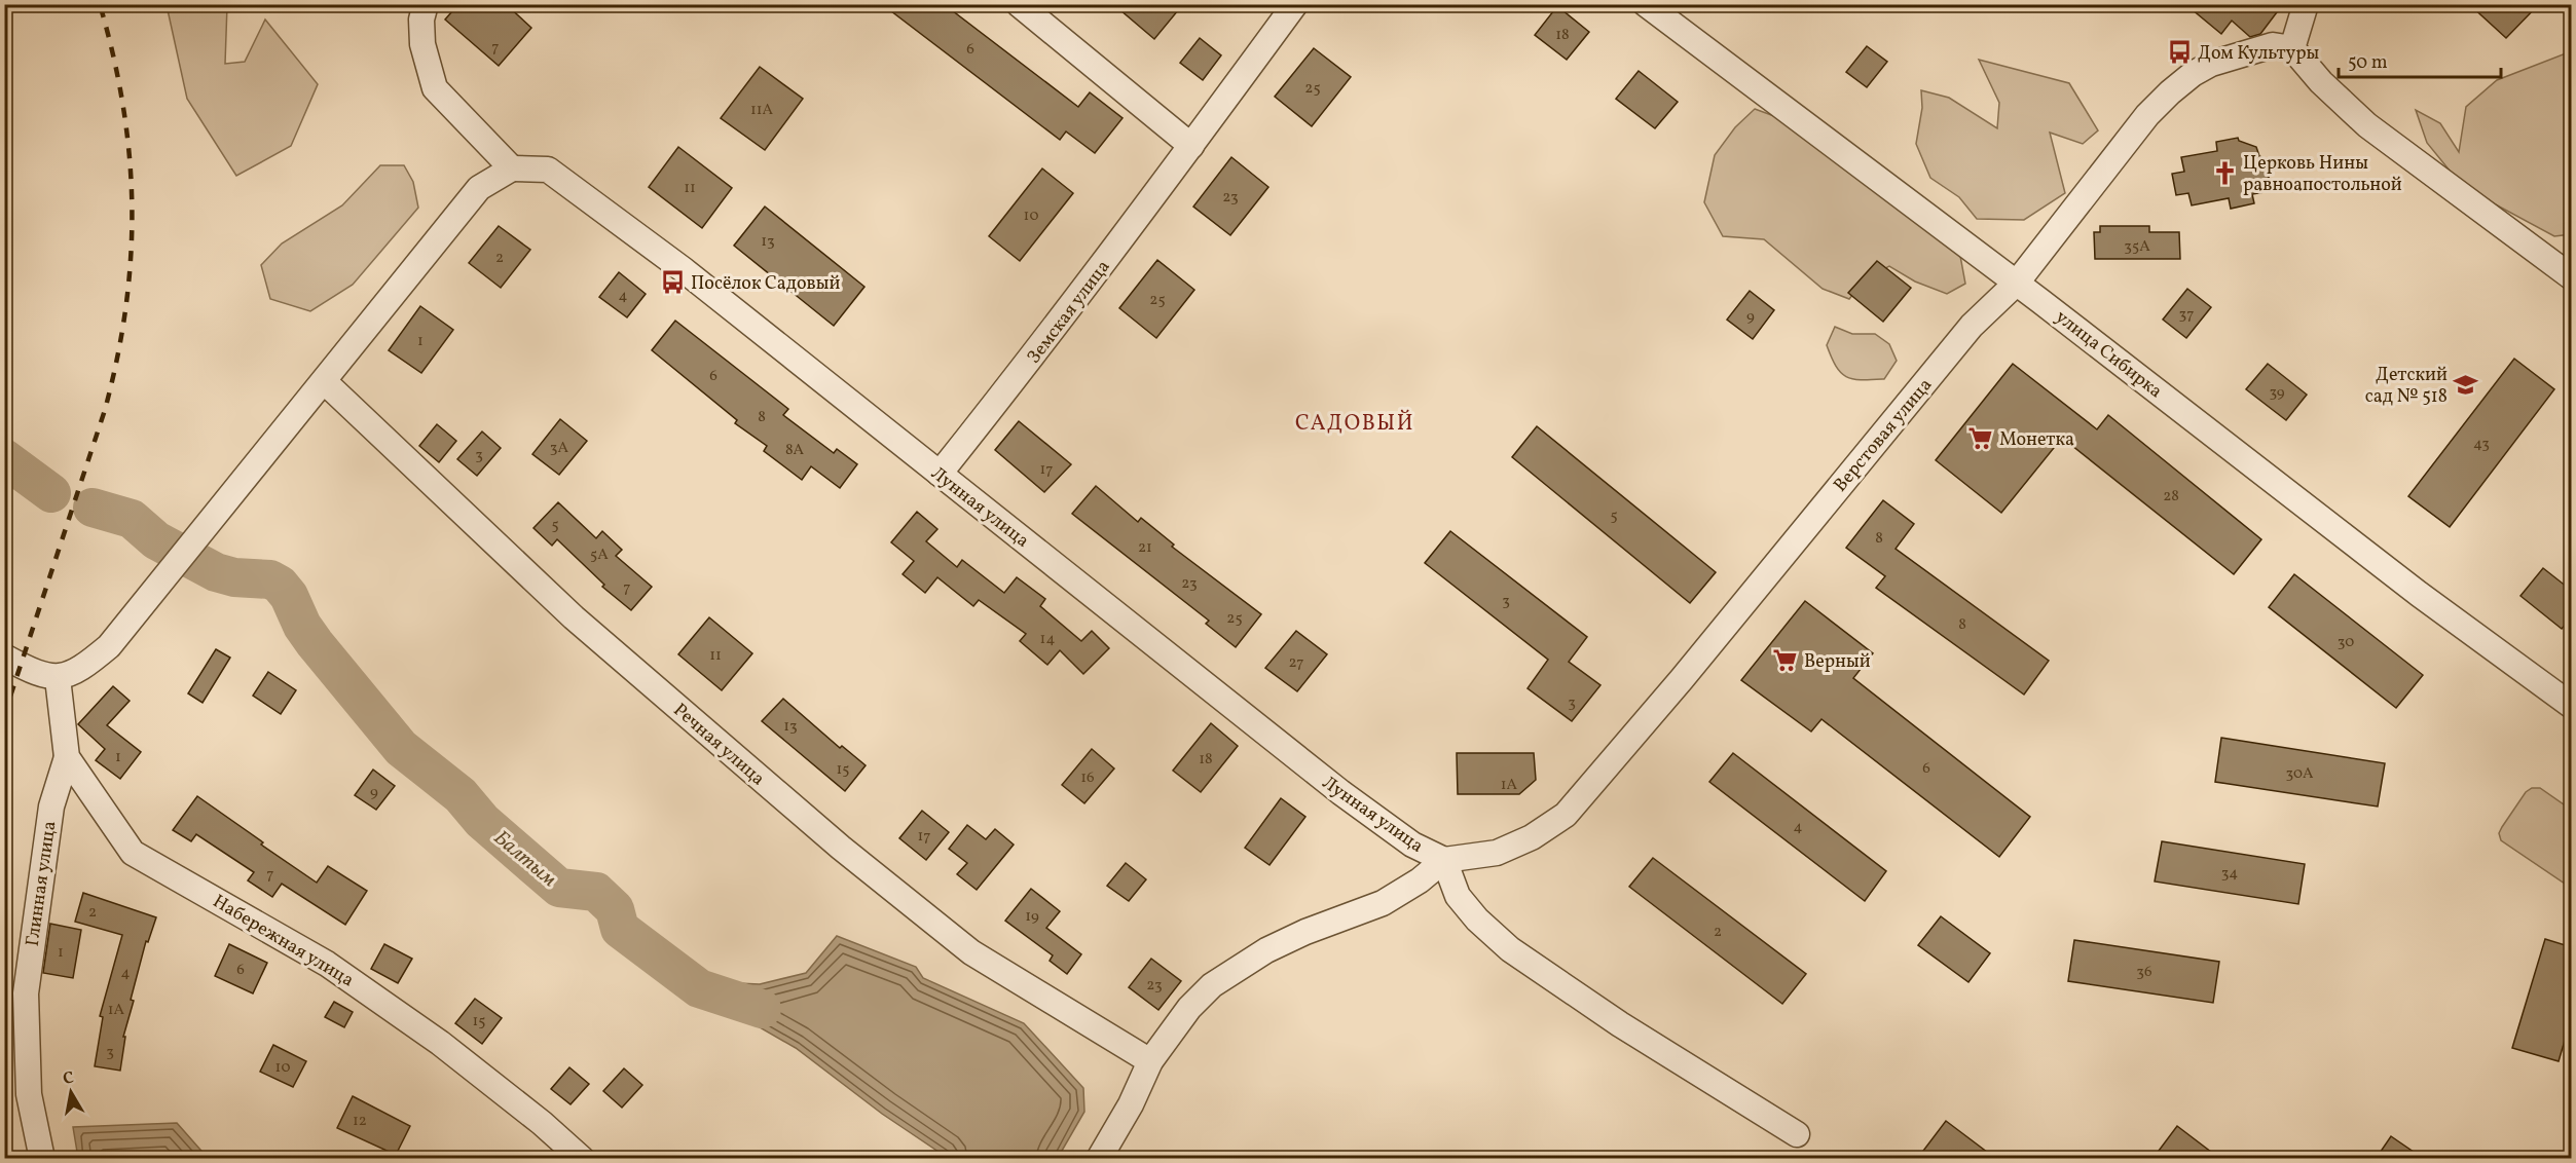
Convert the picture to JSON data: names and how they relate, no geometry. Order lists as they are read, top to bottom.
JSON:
{
  "streets": {
    "street": [
      "Земская улица",
      "улица Сибирка",
      "Верстовая улица",
      "Лунная улица",
      "Речная улица",
      "Глинная улица",
      "Набережная улица"
    ]
  },
  "crossings": [
    ["Земская улица", "Лунная улица"],
    ["улица Сибирка", "Верстовая улица"],
    ["Верстовая улица", "Лунная улица"],
    ["Глинная улица", "Набережная улица"]
  ],
  "districts": ["САДОВЫЙ"],
  "water": ["Балтым"],
  "places": {
    "bus stop": ["Дом Культуры", "Посёлок Садовый"],
    "church": ["Церковь Нины равноапостольной"],
    "school or university": ["Детский сад № 518"],
    "supermarket": ["Монетка", "Верный"]
  },
  "house_numbers": [
    "18",
    "7",
    "6",
    "25",
    "11А",
    "11",
    "23",
    "10",
    "13",
    "35А",
    "2",
    "4",
    "25",
    "37",
    "9",
    "1",
    "6",
    "39",
    "8",
    "43",
    "3А",
    "8А",
    "3",
    "17",
    "28",
    "5",
    "5",
    "8",
    "21",
    "5А",
    "23",
    "7",
    "3",
    "25",
    "8",
    "14",
    "30",
    "11",
    "27",
    "3",
    "13",
    "1",
    "18",
    "6",
    "15",
    "30А",
    "16",
    "1А",
    "9",
    "4",
    "17",
    "34",
    "7",
    "2",
    "19",
    "2",
    "1",
    "6",
    "36",
    "4",
    "23",
    "1А",
    "15",
    "3",
    "10",
    "12"
  ],
  "scale_bar": "50 m",
  "north": "top"
}
